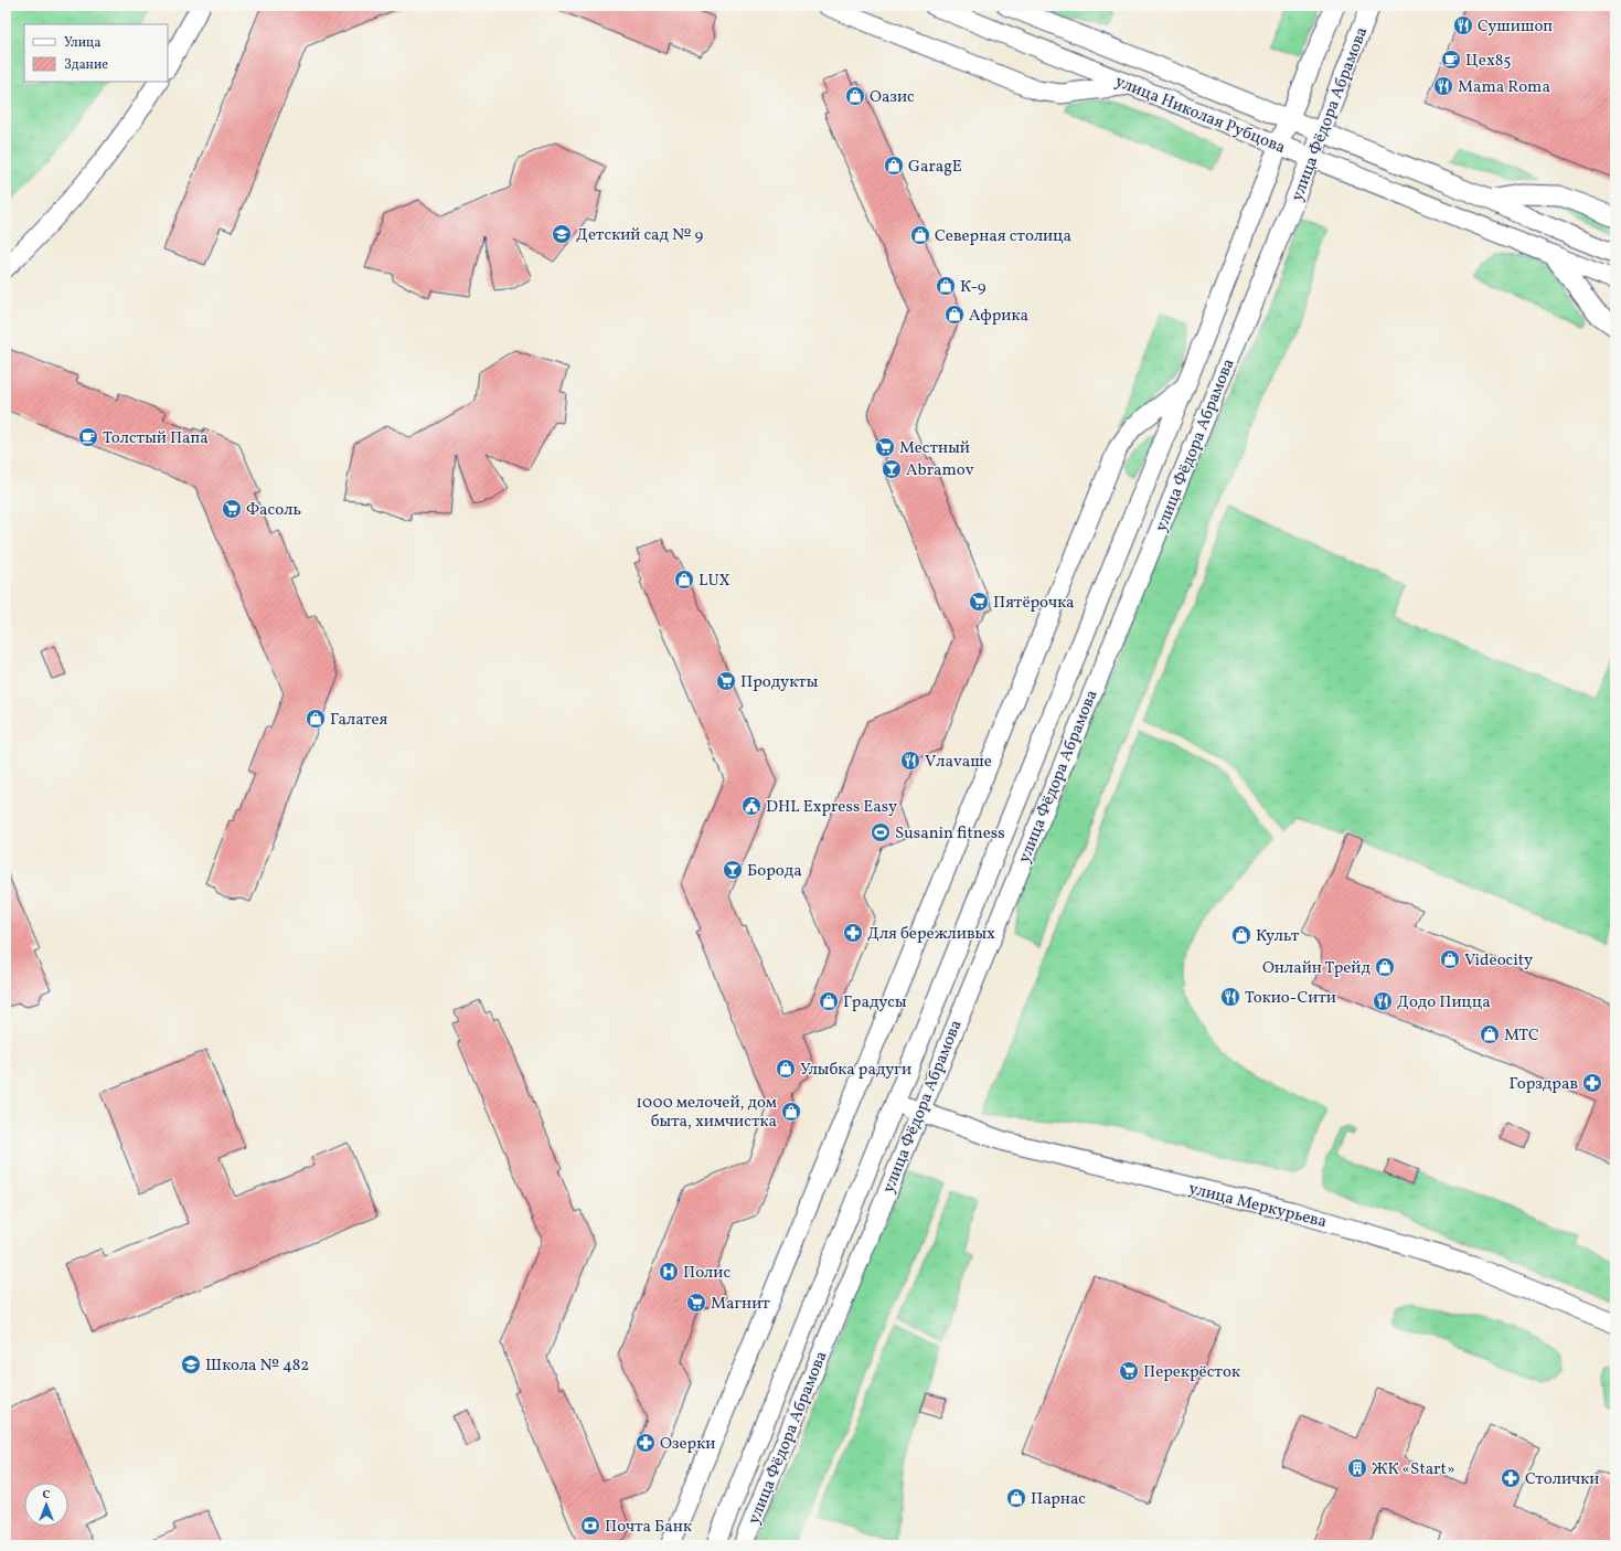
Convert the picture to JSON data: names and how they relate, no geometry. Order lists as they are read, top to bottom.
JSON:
{
  "streets": {
    "street": ["улица Николая Рубцова", "улица Фёдора Абрамова", "улица Меркурьева"]
  },
  "crossings": [
    ["улица Николая Рубцова", "улица Фёдора Абрамова"],
    ["улица Фёдора Абрамова", "улица Меркурьева"]
  ],
  "places": {
    "restaurant": [
      "Сушишоп",
      "Mama Roma",
      "Vлаvаше",
      "Токио-Сити",
      "Додо Пицца"
    ],
    "cafe": ["Цех85", "Толстый Папа"],
    "shop": [
      "Оазис",
      "GaragE",
      "Северная столица",
      "К-9",
      "Африка",
      "LUX",
      "Галатея",
      "Культ",
      "Videocity",
      "Онлайн Трейд",
      "Градусы",
      "МТС",
      "Улыбка радуги",
      "1000 мелочей, дом быта, химчистка",
      "Парнас"
    ],
    "school or university": ["Детский сад № 9", "Школа № 482"],
    "supermarket": [
      "Местный",
      "Фасоль",
      "Пятёрочка",
      "Продукты",
      "Магнит",
      "Перекрёсток"
    ],
    "bar": ["Abramov", "Борода"],
    "public building": ["DHL Express Easy"],
    "sports": ["Susanin fitness"],
    "pharmacy": [
      "Для бережливых",
      "Горздрав",
      "Озерки",
      "Столички"
    ],
    "hospital": ["Полис"],
    "building": ["ЖК «Start»"],
    "bank": ["Почта Банк"]
  },
  "legend": ["Улица", "Здание"],
  "north": "top"
}
